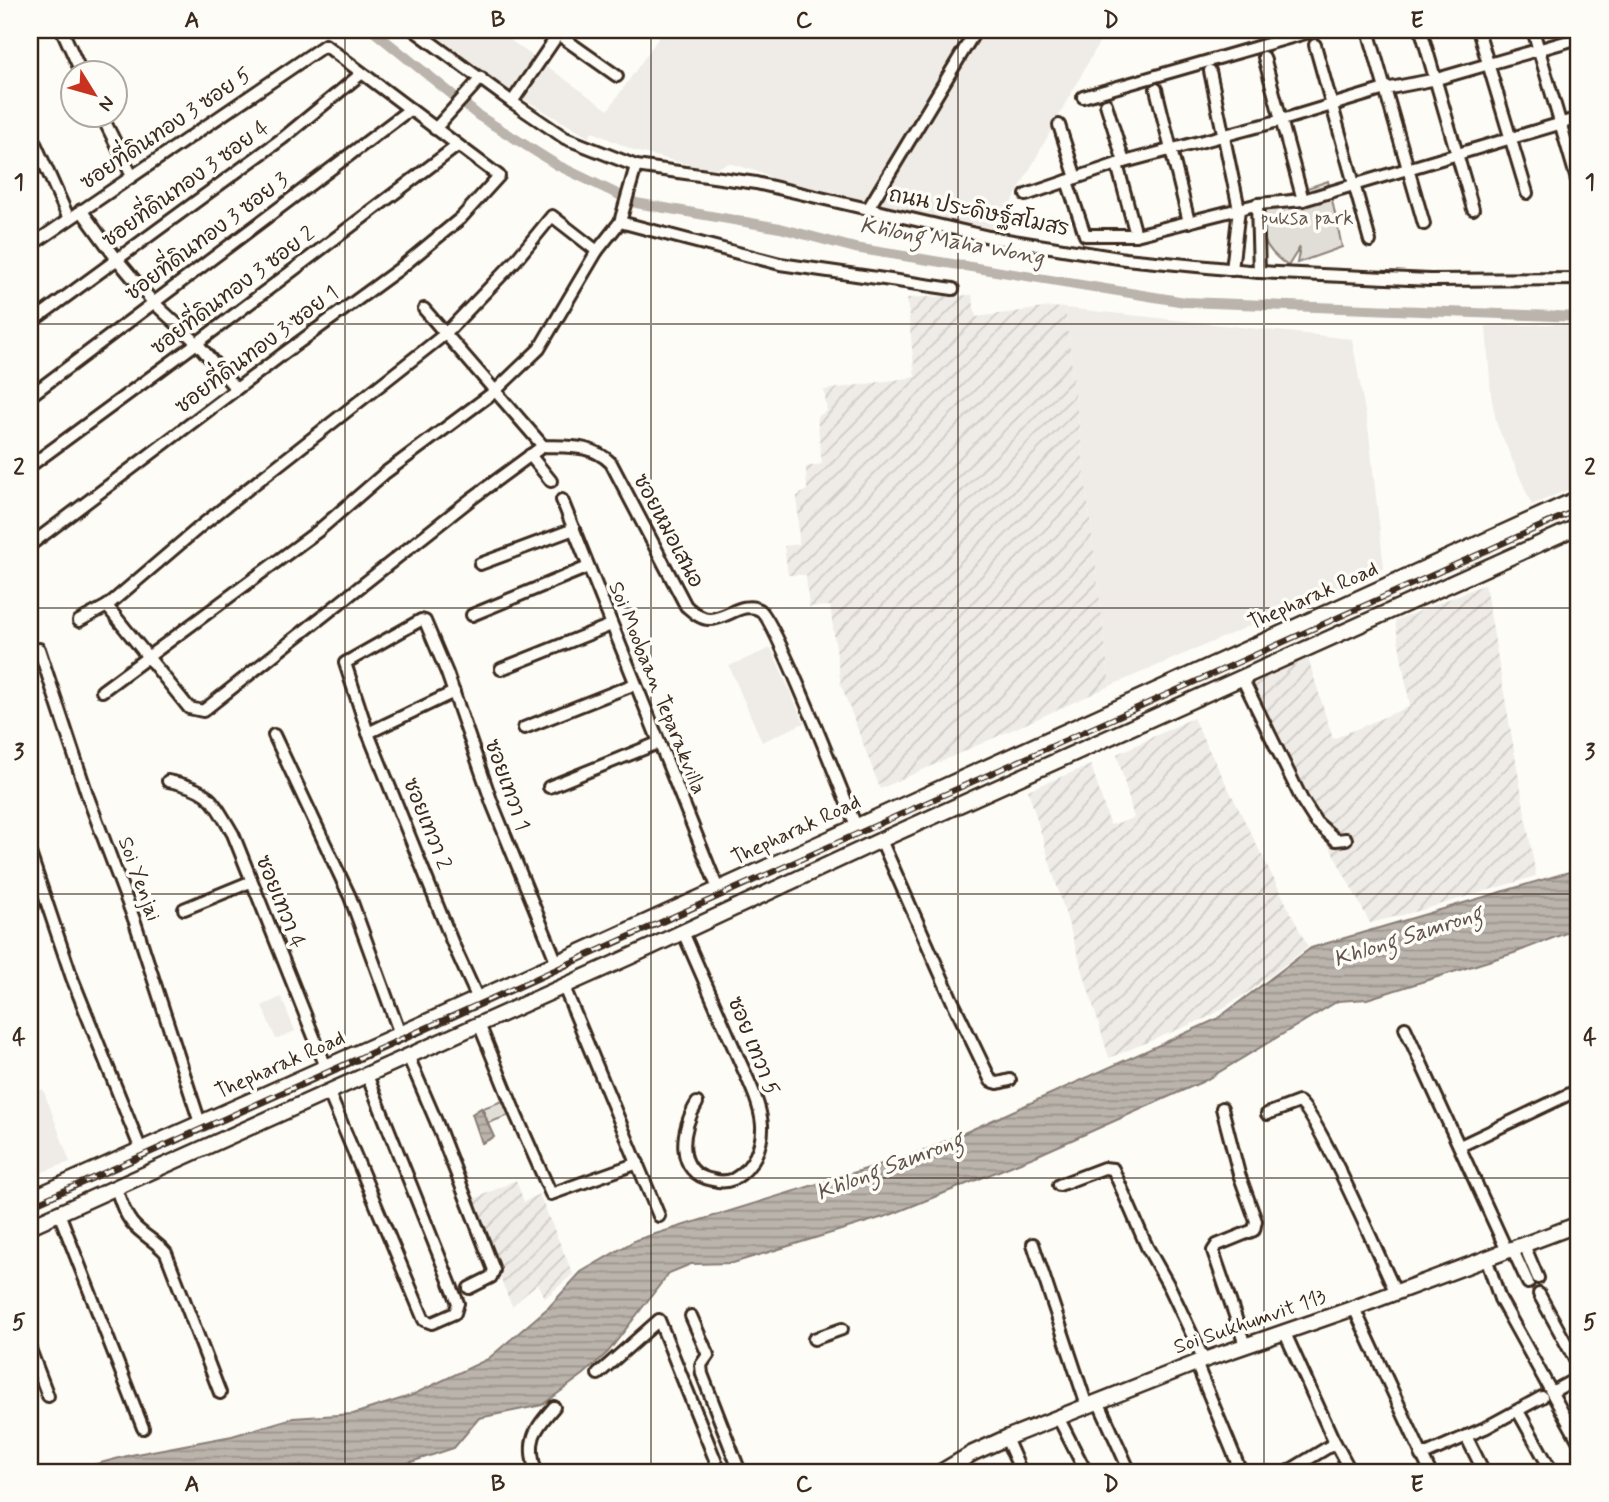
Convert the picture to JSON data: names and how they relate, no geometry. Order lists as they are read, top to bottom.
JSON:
{
  "streets": {
    "main road": ["Thepharak Road", "Soi Sukhumvit 113"],
    "street": [
      "ซอยที่ดินทอง 3 ซอย 5",
      "ซอยที่ดินทอง 3 ซอย 4",
      "ถนน ประดิษฐ์สโมสร",
      "ซอยที่ดินทอง 3 ซอย 3",
      "ซอยที่ดินทอง 3 ซอย 2",
      "ซอยที่ดินทอง 3 ซอย 1",
      "ซอยหมอเสนอ",
      "Soi Moobaan Teparakvilla",
      "ซอยเทวา 1",
      "ซอยเทวา 2",
      "Soi Yenjai",
      "ซอยเทวา 4",
      "ซอย เทวา 5"
    ]
  },
  "crossings": [
    ["ซอยที่ดินทอง 3 ซอย 5", "ซอยที่ดินทอง 3 ซอย 4"],
    ["ซอยที่ดินทอง 3 ซอย 2", "ซอยที่ดินทอง 3 ซอย 1"],
    ["ซอยหมอเสนอ", "Thepharak Road"],
    ["Thepharak Road", "Soi Moobaan Teparakvilla"],
    ["Thepharak Road", "ซอยเทวา 1"],
    ["Thepharak Road", "ซอยเทวา 2"],
    ["Thepharak Road", "Soi Yenjai"],
    ["Thepharak Road", "ซอยเทวา 4"],
    ["ซอยเทวา 1", "ซอยเทวา 2"]
  ],
  "water": ["Khlong Maha Wong", "Khlong Samrong"],
  "parks": ["puksa park"],
  "north": "bottom right",
  "grid": {
    "columns": [
      "A",
      "B",
      "C",
      "D",
      "E"
    ],
    "rows": [
      "1",
      "2",
      "3",
      "4",
      "5"
    ]
  }
}
